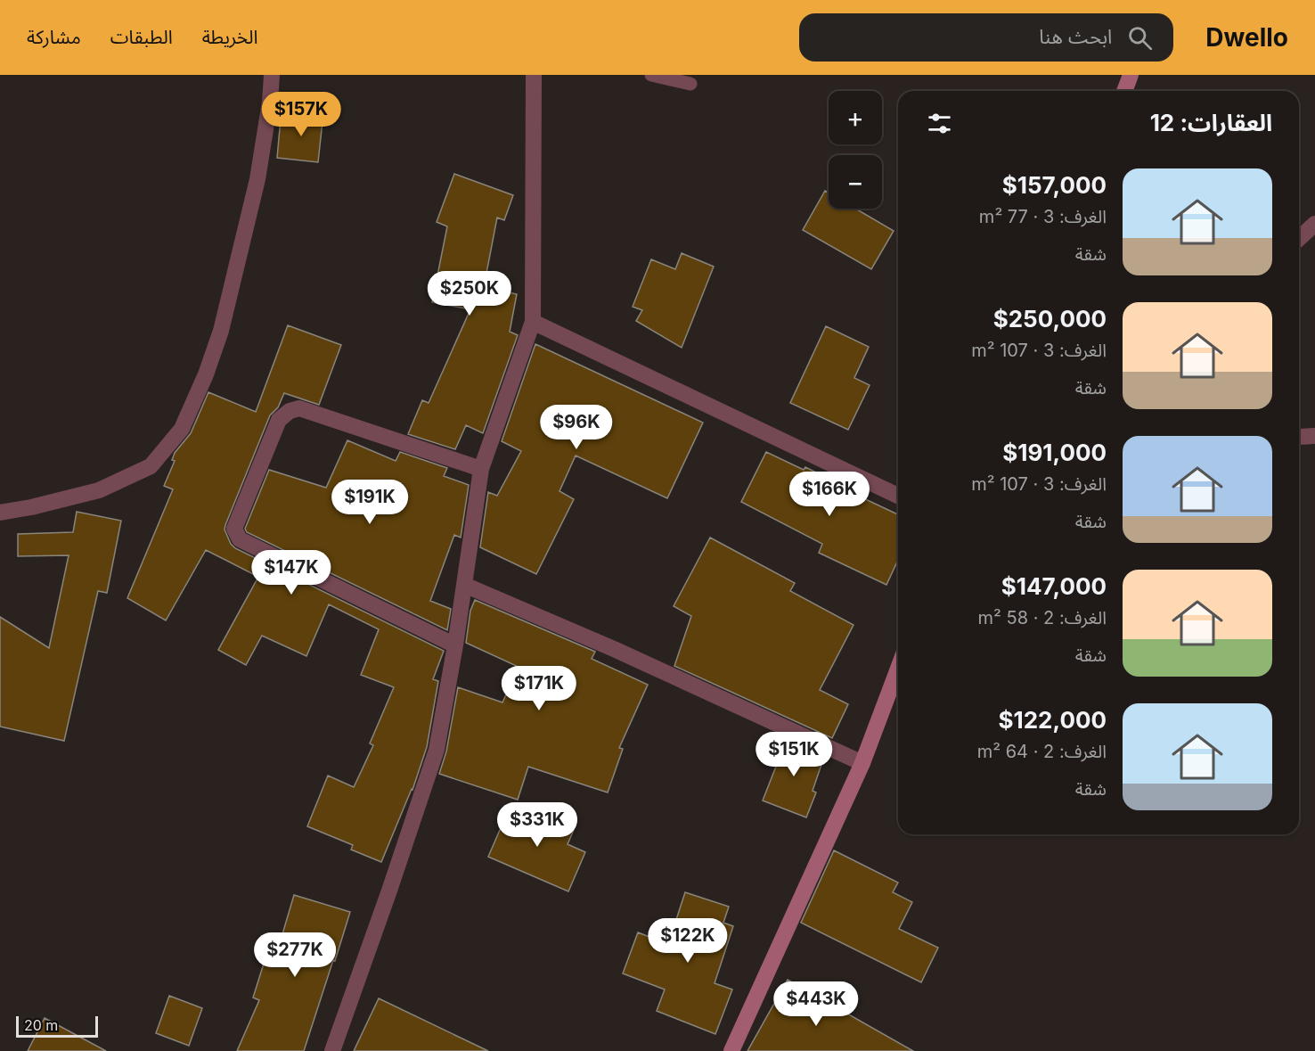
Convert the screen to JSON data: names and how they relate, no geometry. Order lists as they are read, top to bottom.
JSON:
{
  "scale_bar": "20 m",
  "page": {
    "header": "Dwello",
    "search": "ابحث هنا",
    "nav": ["الخريطة", "الطبقات", "مشاركة"],
    "map_buttons": ["+", "−"],
    "heading": "العقارات: 12",
    "price": [
      "$157K",
      "$250K",
      "$96K",
      "$166K",
      "$191K",
      "$147K",
      "$171K",
      "$151K",
      "$331K",
      "$122K",
      "$277K",
      "$443K"
    ],
    "list": [
      {
        "name": "$157,000",
        "note": "الغرف: 3 · 77 m² · شقة"
      },
      {
        "name": "$250,000",
        "note": "الغرف: 3 · 107 m² · شقة"
      },
      {
        "name": "$191,000",
        "note": "الغرف: 3 · 107 m² · شقة"
      },
      {
        "name": "$147,000",
        "note": "الغرف: 2 · 58 m² · شقة"
      },
      {
        "name": "$122,000",
        "note": "الغرف: 2 · 64 m² · شقة"
      }
    ],
    "scale": "20 m"
  }
}
